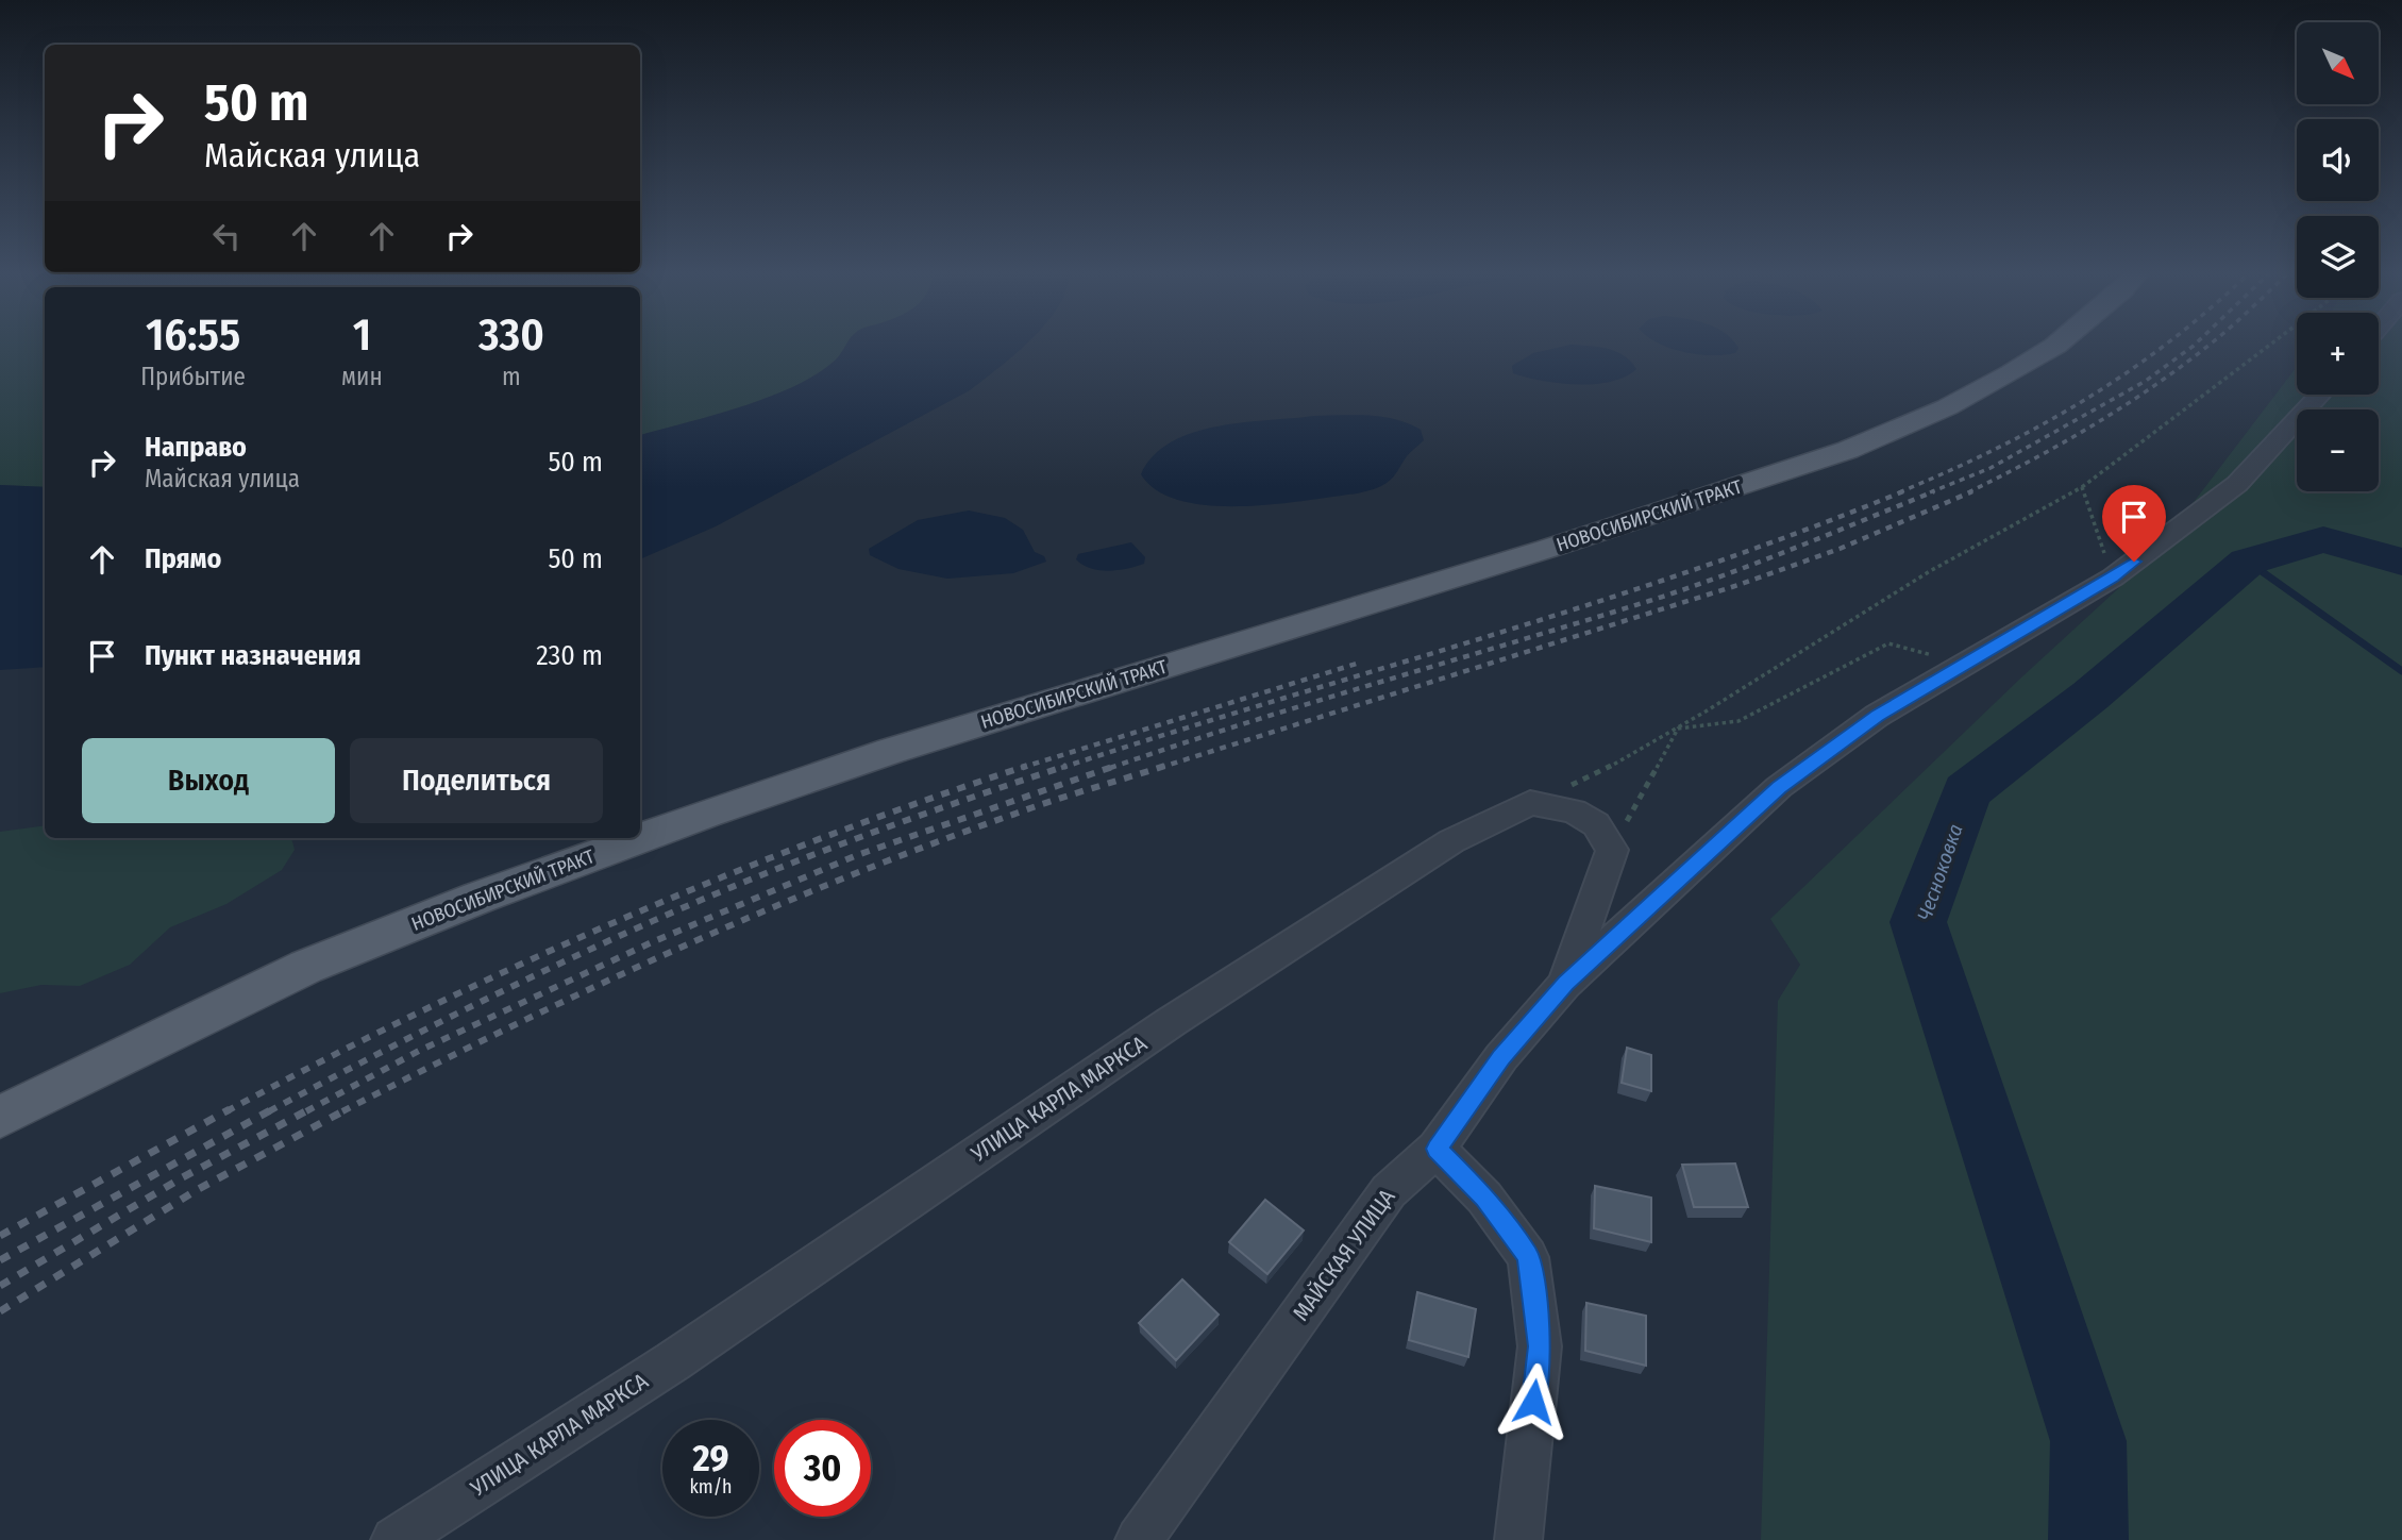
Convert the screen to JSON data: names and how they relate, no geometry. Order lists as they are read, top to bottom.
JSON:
{
  "streets": {
    "main road": ["НОВОСИБИРСКИЙ ТРАКТ"],
    "street": ["УЛИЦА КАРЛА МАРКСА", "МАЙСКАЯ УЛИЦА"]
  },
  "water": ["Чесноковка"],
  "north": "bottom right",
  "page": {
    "map_buttons": ["+", "−"],
    "turn": ["50 m", "Майская улица"],
    "eta": [
      "16:55",
      "Прибытие",
      "1",
      "мин",
      "330",
      "m"
    ],
    "list": [
      {
        "name": "Направо",
        "note": "Майская улица",
        "value": "50 m"
      },
      {
        "name": "Прямо",
        "value": "50 m"
      },
      {
        "name": "Пункт назначения",
        "value": "230 m"
      }
    ],
    "buttons": ["Выход", "Поделиться"],
    "speed": "29 km/h",
    "limit": "30"
  }
}
